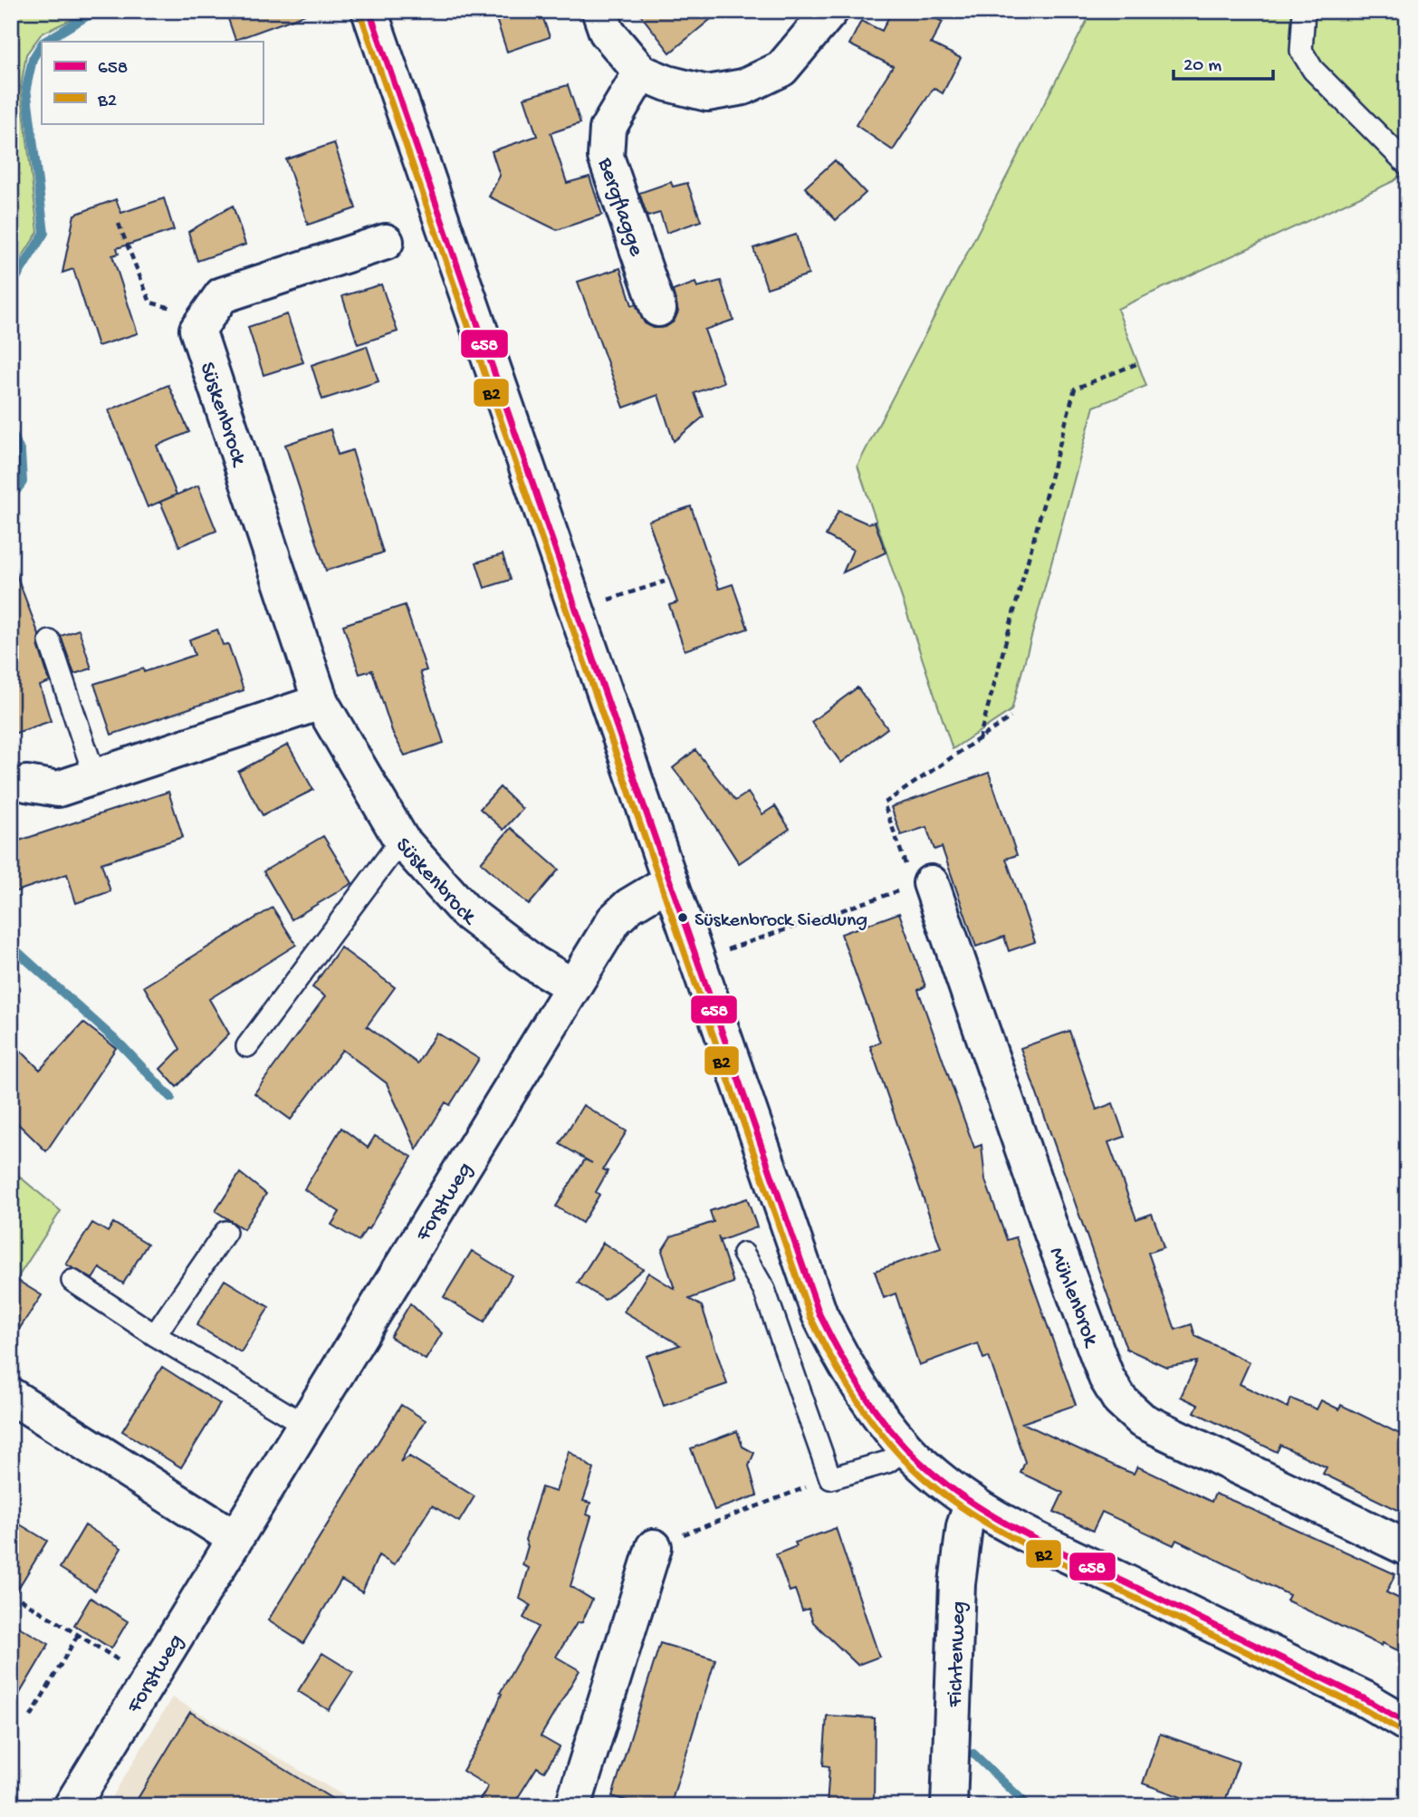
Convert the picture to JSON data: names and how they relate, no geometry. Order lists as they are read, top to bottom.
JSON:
{
  "streets": {
    "street": [
      "Bergflagge",
      "Süskenbrock",
      "Forstweg",
      "Mühlenbrok",
      "Fichtenweg"
    ]
  },
  "crossings": [
    ["Süskenbrock", "Forstweg"]
  ],
  "places": ["Süskenbrock Siedlung"],
  "lines": ["transit line 658", "transit line B2"],
  "legend": ["658", "B2"],
  "scale_bar": "20 m"
}
